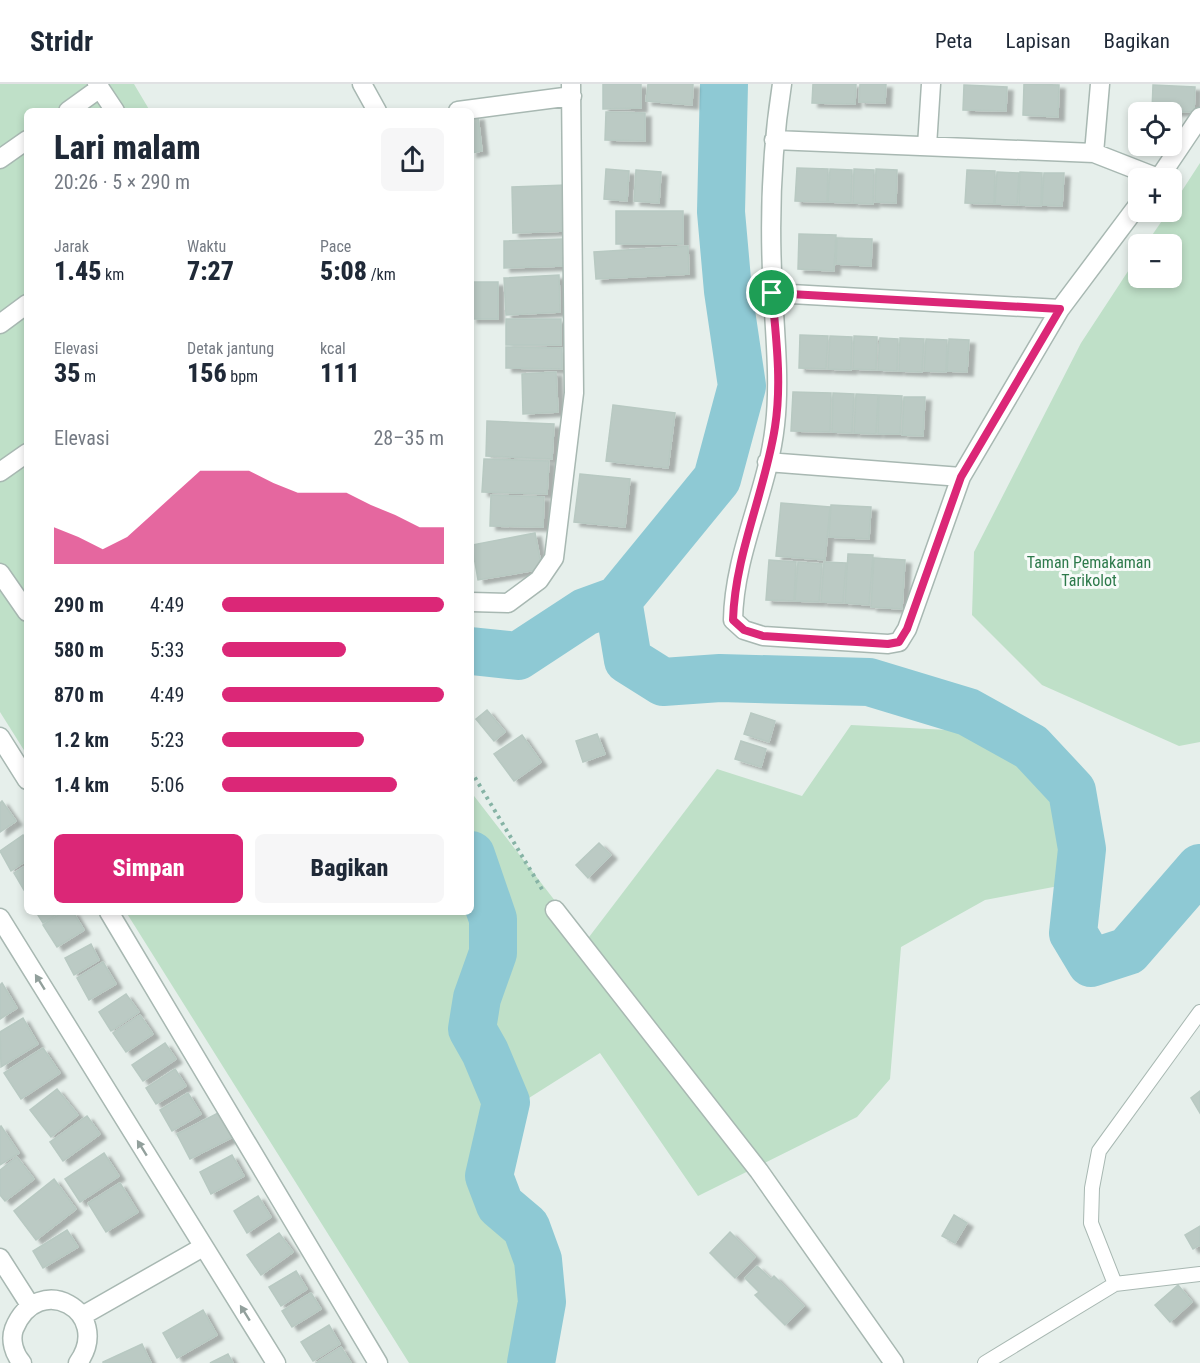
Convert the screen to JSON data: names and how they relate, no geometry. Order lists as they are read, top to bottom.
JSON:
{
  "parks": ["Taman Pemakaman Tarikolot"],
  "page": {
    "header": "Stridr",
    "nav": ["Peta", "Lapisan", "Bagikan"],
    "map_buttons": ["+", "−"],
    "heading": ["Lari malam", "20:26 · 5 × 290 m"],
    "stats": [
      ["Jarak", "1.45 km"],
      ["Waktu", "7:27"],
      ["Pace", "5:08 /km"],
      ["Elevasi", "35 m"],
      ["Detak jantung", "156 bpm"],
      ["kcal", "111"]
    ],
    "chart": ["Elevasi", "28–35 m"],
    "list": [
      {
        "name": "290 m",
        "note": "4:49"
      },
      {
        "name": "580 m",
        "note": "5:33"
      },
      {
        "name": "870 m",
        "note": "4:49"
      },
      {
        "name": "1.2 km",
        "note": "5:23"
      },
      {
        "name": "1.4 km",
        "note": "5:06"
      }
    ],
    "buttons": ["Simpan", "Bagikan"]
  }
}
